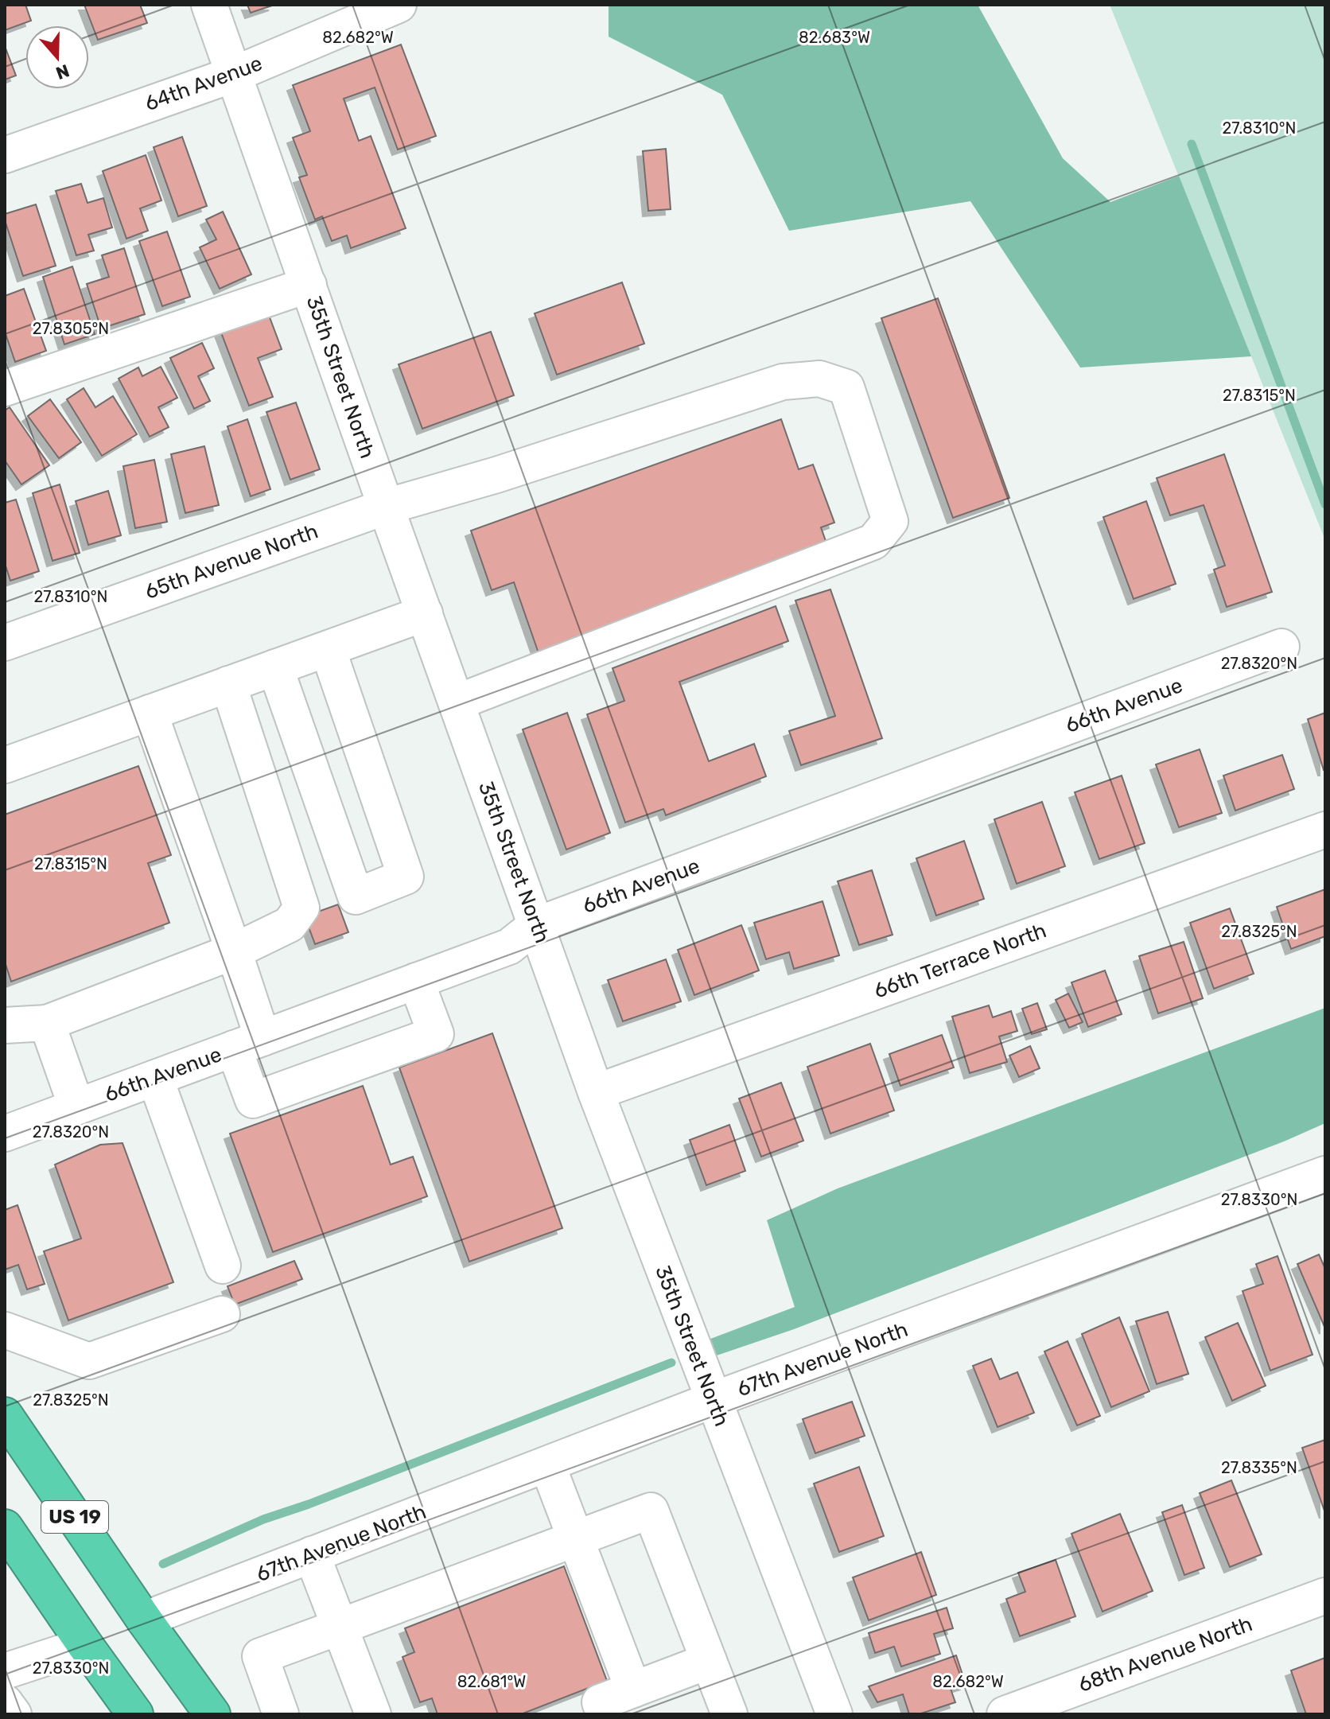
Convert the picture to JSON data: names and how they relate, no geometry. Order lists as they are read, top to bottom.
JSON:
{
  "streets": {
    "highway": ["US 19"],
    "street": [
      "64th Avenue",
      "35th Street North",
      "65th Avenue North",
      "66th Avenue",
      "66th Terrace North",
      "67th Avenue North",
      "68th Avenue North"
    ]
  },
  "crossings": [
    ["64th Avenue", "35th Street North"],
    ["35th Street North", "65th Avenue North"],
    ["35th Street North", "66th Avenue"],
    ["35th Street North", "66th Terrace North"],
    ["35th Street North", "67th Avenue North"],
    ["67th Avenue North", "US 19"]
  ],
  "north": "bottom",
  "coordinates": [
    "82.682°W",
    "82.683°W",
    "27.8310°N",
    "27.8305°N",
    "27.8315°N",
    "27.8320°N",
    "27.8325°N",
    "27.8330°N",
    "27.8335°N",
    "82.681°W"
  ]
}
